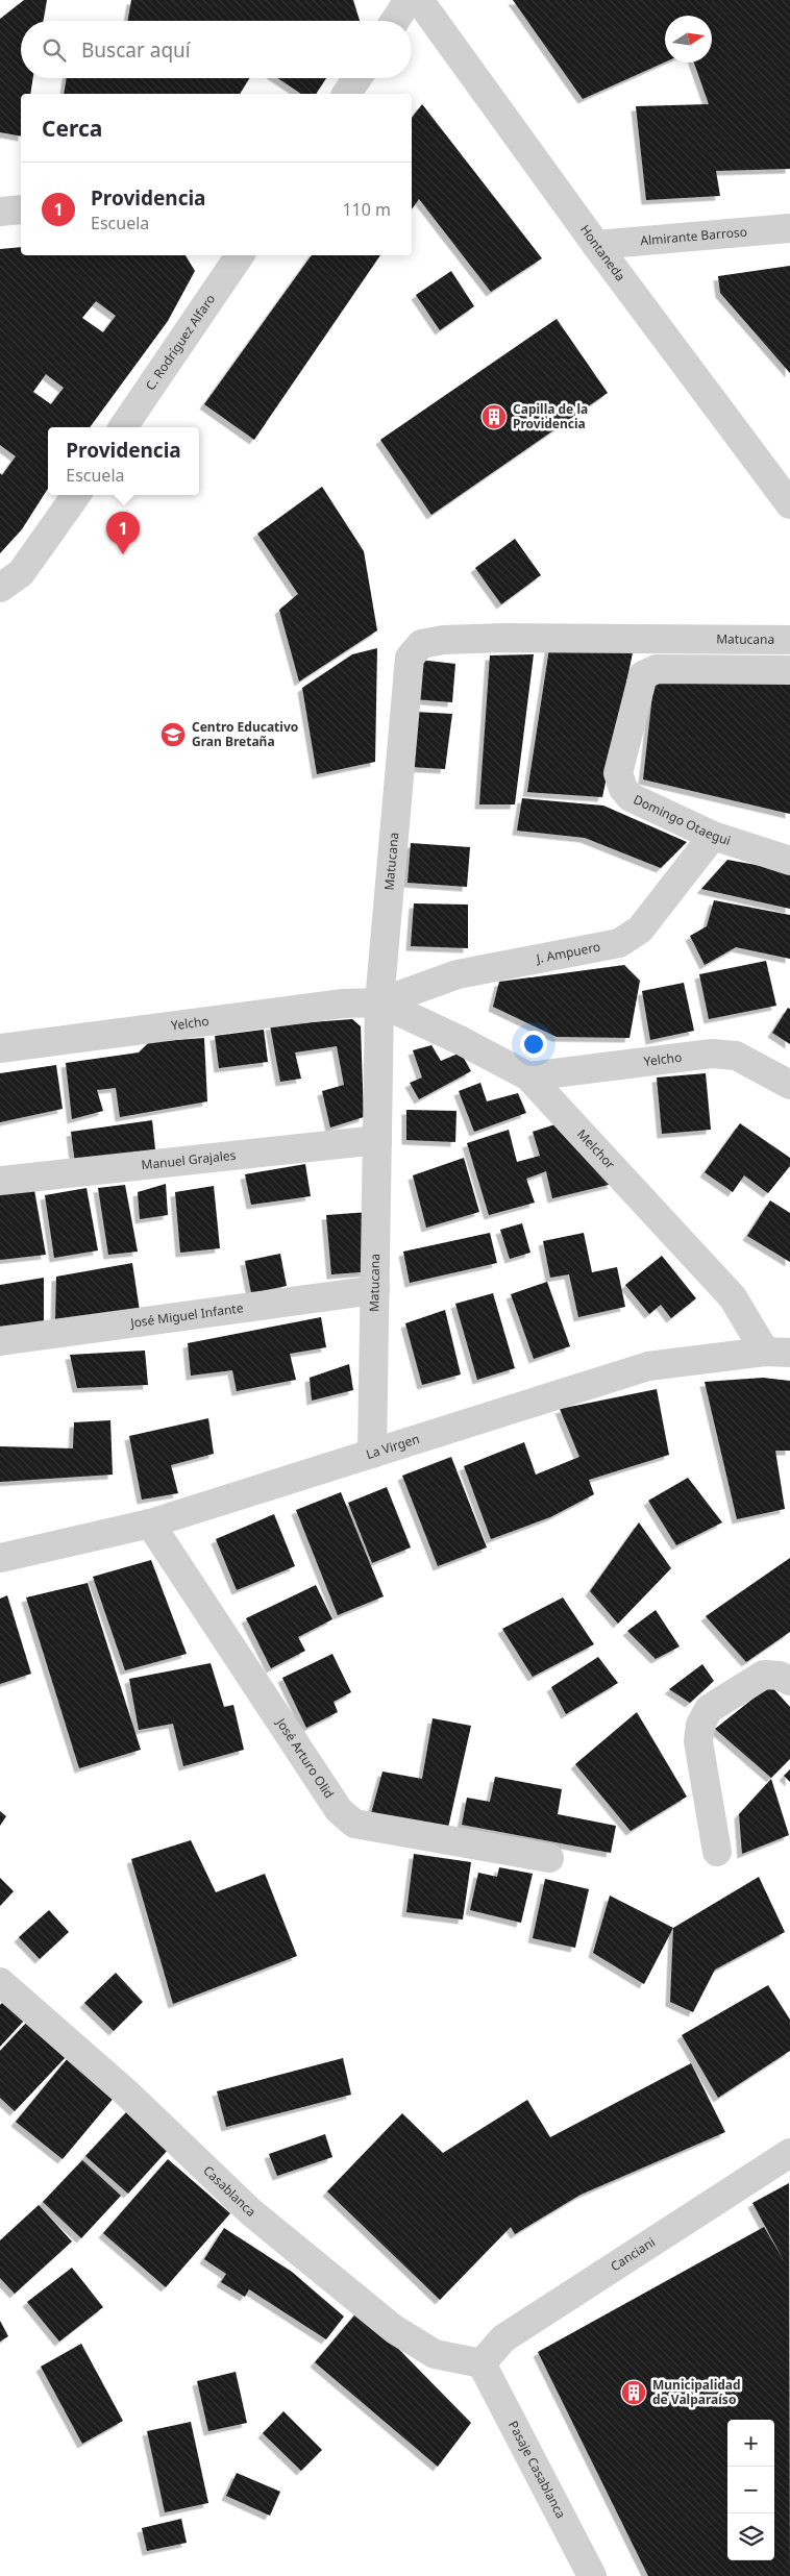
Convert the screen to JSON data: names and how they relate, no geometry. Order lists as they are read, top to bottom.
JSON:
{
  "streets": {
    "street": [
      "Almirante Barroso",
      "Hontaneda",
      "C. Rodríguez Alfaro",
      "Matucana",
      "Domingo Otaegui",
      "J. Ampuero",
      "Yelcho",
      "Melchor",
      "Manuel Grajales",
      "José Miguel Infante",
      "La Virgen",
      "José Arturo Olid",
      "Casablanca",
      "Canciani",
      "Pasaje Casablanca"
    ]
  },
  "crossings": [
    ["Almirante Barroso", "Hontaneda"],
    ["Matucana", "J. Ampuero"],
    ["Matucana", "Yelcho"],
    ["Matucana", "Melchor"],
    ["Matucana", "Manuel Grajales"],
    ["Matucana", "José Miguel Infante"],
    ["Matucana", "La Virgen"],
    ["Domingo Otaegui", "J. Ampuero"],
    ["J. Ampuero", "Yelcho"],
    ["J. Ampuero", "Melchor"],
    ["Yelcho", "Melchor"],
    ["Melchor", "La Virgen"],
    ["La Virgen", "José Arturo Olid"],
    ["Casablanca", "Canciani"],
    ["Casablanca", "Pasaje Casablanca"],
    ["Canciani", "Pasaje Casablanca"]
  ],
  "places": {
    "building": ["Capilla de la Providencia", "Municipalidad de Valparaíso"],
    "school or university": ["Centro Educativo Gran Bretaña"]
  },
  "north": "right",
  "page": {
    "search": "Buscar aquí",
    "heading": "Cerca",
    "list": [
      {
        "mark": "1",
        "name": "Providencia",
        "note": "Escuela",
        "value": "110 m"
      }
    ],
    "popup": ["Providencia", "Escuela"],
    "pins": "1",
    "map_buttons": ["+", "−"]
  }
}
